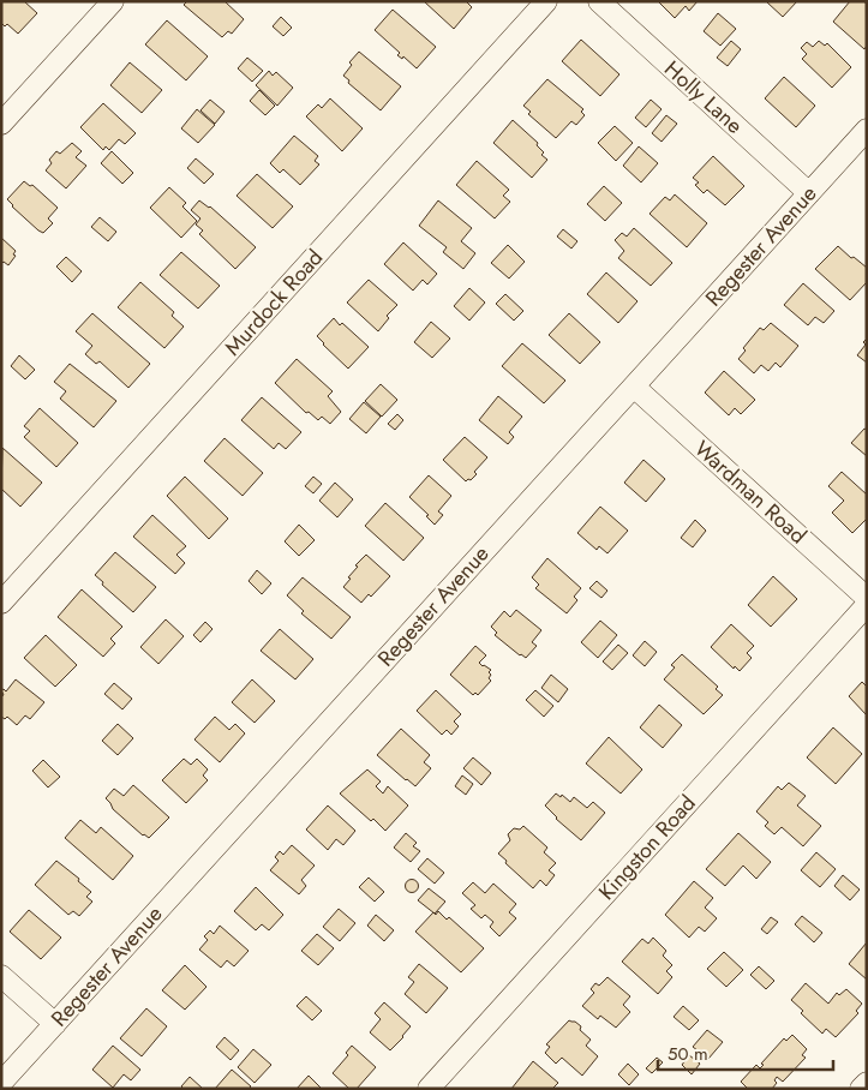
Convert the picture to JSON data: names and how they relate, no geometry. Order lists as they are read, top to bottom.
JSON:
{
  "streets": {
    "street": [
      "Holly Lane",
      "Regester Avenue",
      "Murdock Road",
      "Wardman Road",
      "Kingston Road"
    ]
  },
  "crossings": [
    ["Holly Lane", "Regester Avenue"],
    ["Regester Avenue", "Wardman Road"]
  ],
  "scale_bar": "50 m"
}
